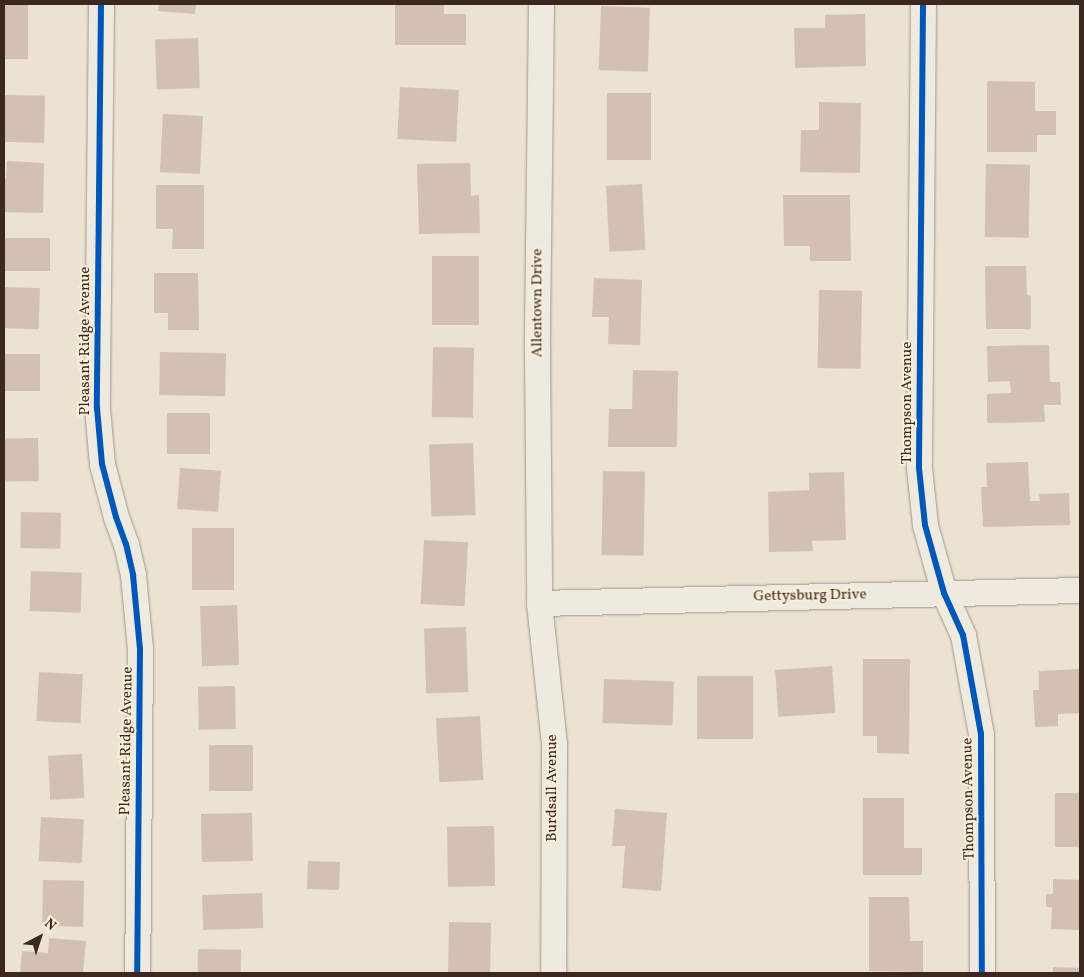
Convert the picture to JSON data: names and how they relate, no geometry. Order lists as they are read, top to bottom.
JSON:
{
  "streets": {
    "street": [
      "Allentown Drive",
      "Pleasant Ridge Avenue",
      "Thompson Avenue",
      "Gettysburg Drive",
      "Burdsall Avenue"
    ]
  },
  "crossings": [
    ["Allentown Drive", "Gettysburg Drive"],
    ["Allentown Drive", "Burdsall Avenue"],
    ["Thompson Avenue", "Gettysburg Drive"],
    ["Gettysburg Drive", "Burdsall Avenue"]
  ],
  "north": "top right"
}
